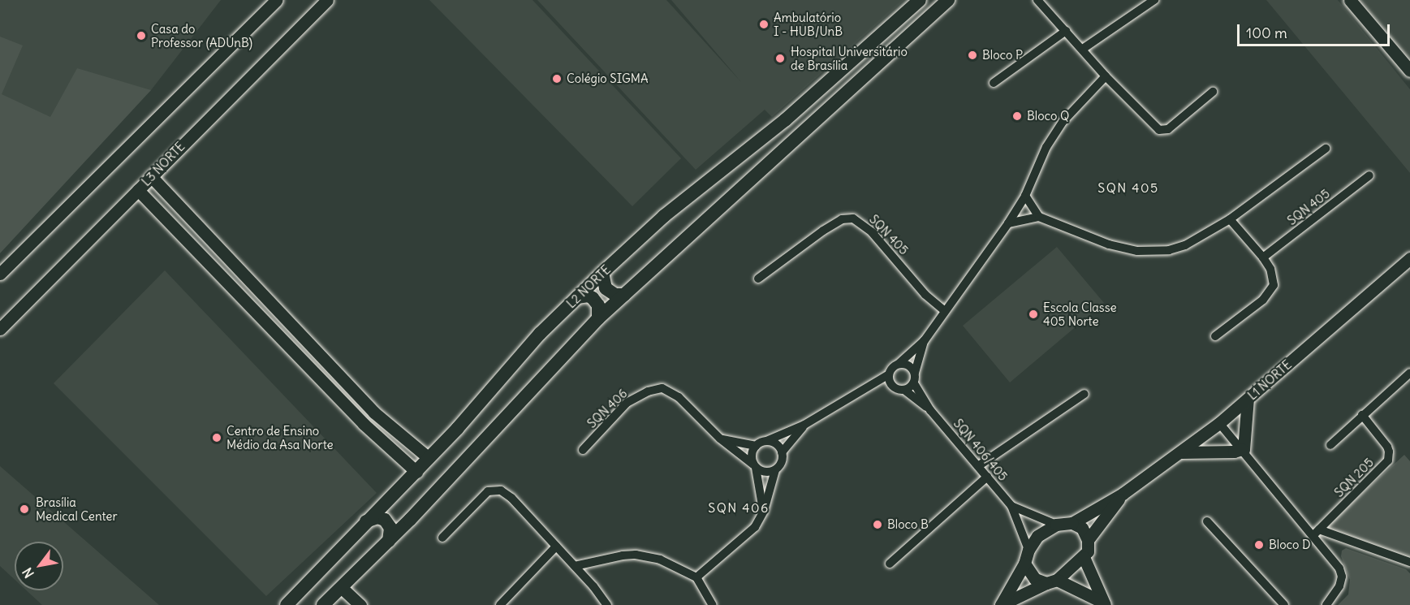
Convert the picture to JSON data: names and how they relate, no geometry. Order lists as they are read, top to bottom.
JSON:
{
  "streets": {
    "main road": ["L2 NORTE"],
    "street": [
      "L3 NORTE",
      "SQN 405",
      "L1 NORTE",
      "SQN 406",
      "SQN 406/405",
      "SQN 205"
    ]
  },
  "crossings": [
    ["L1 NORTE", "SQN 406/405"]
  ],
  "districts": ["SQN 405", "SQN 406"],
  "places": [
    "Ambulatório I - HUB/UnB",
    "Casa do Professor (ADUnB)",
    "Bloco P",
    "Hospital Universitário de Brasília",
    "Colégio SIGMA",
    "Bloco Q",
    "Escola Classe 405 Norte",
    "Centro de Ensino Médio da Asa Norte",
    "Brasília Medical Center",
    "Bloco B",
    "Bloco D"
  ],
  "scale_bar": "100 m",
  "north": "bottom left"
}
